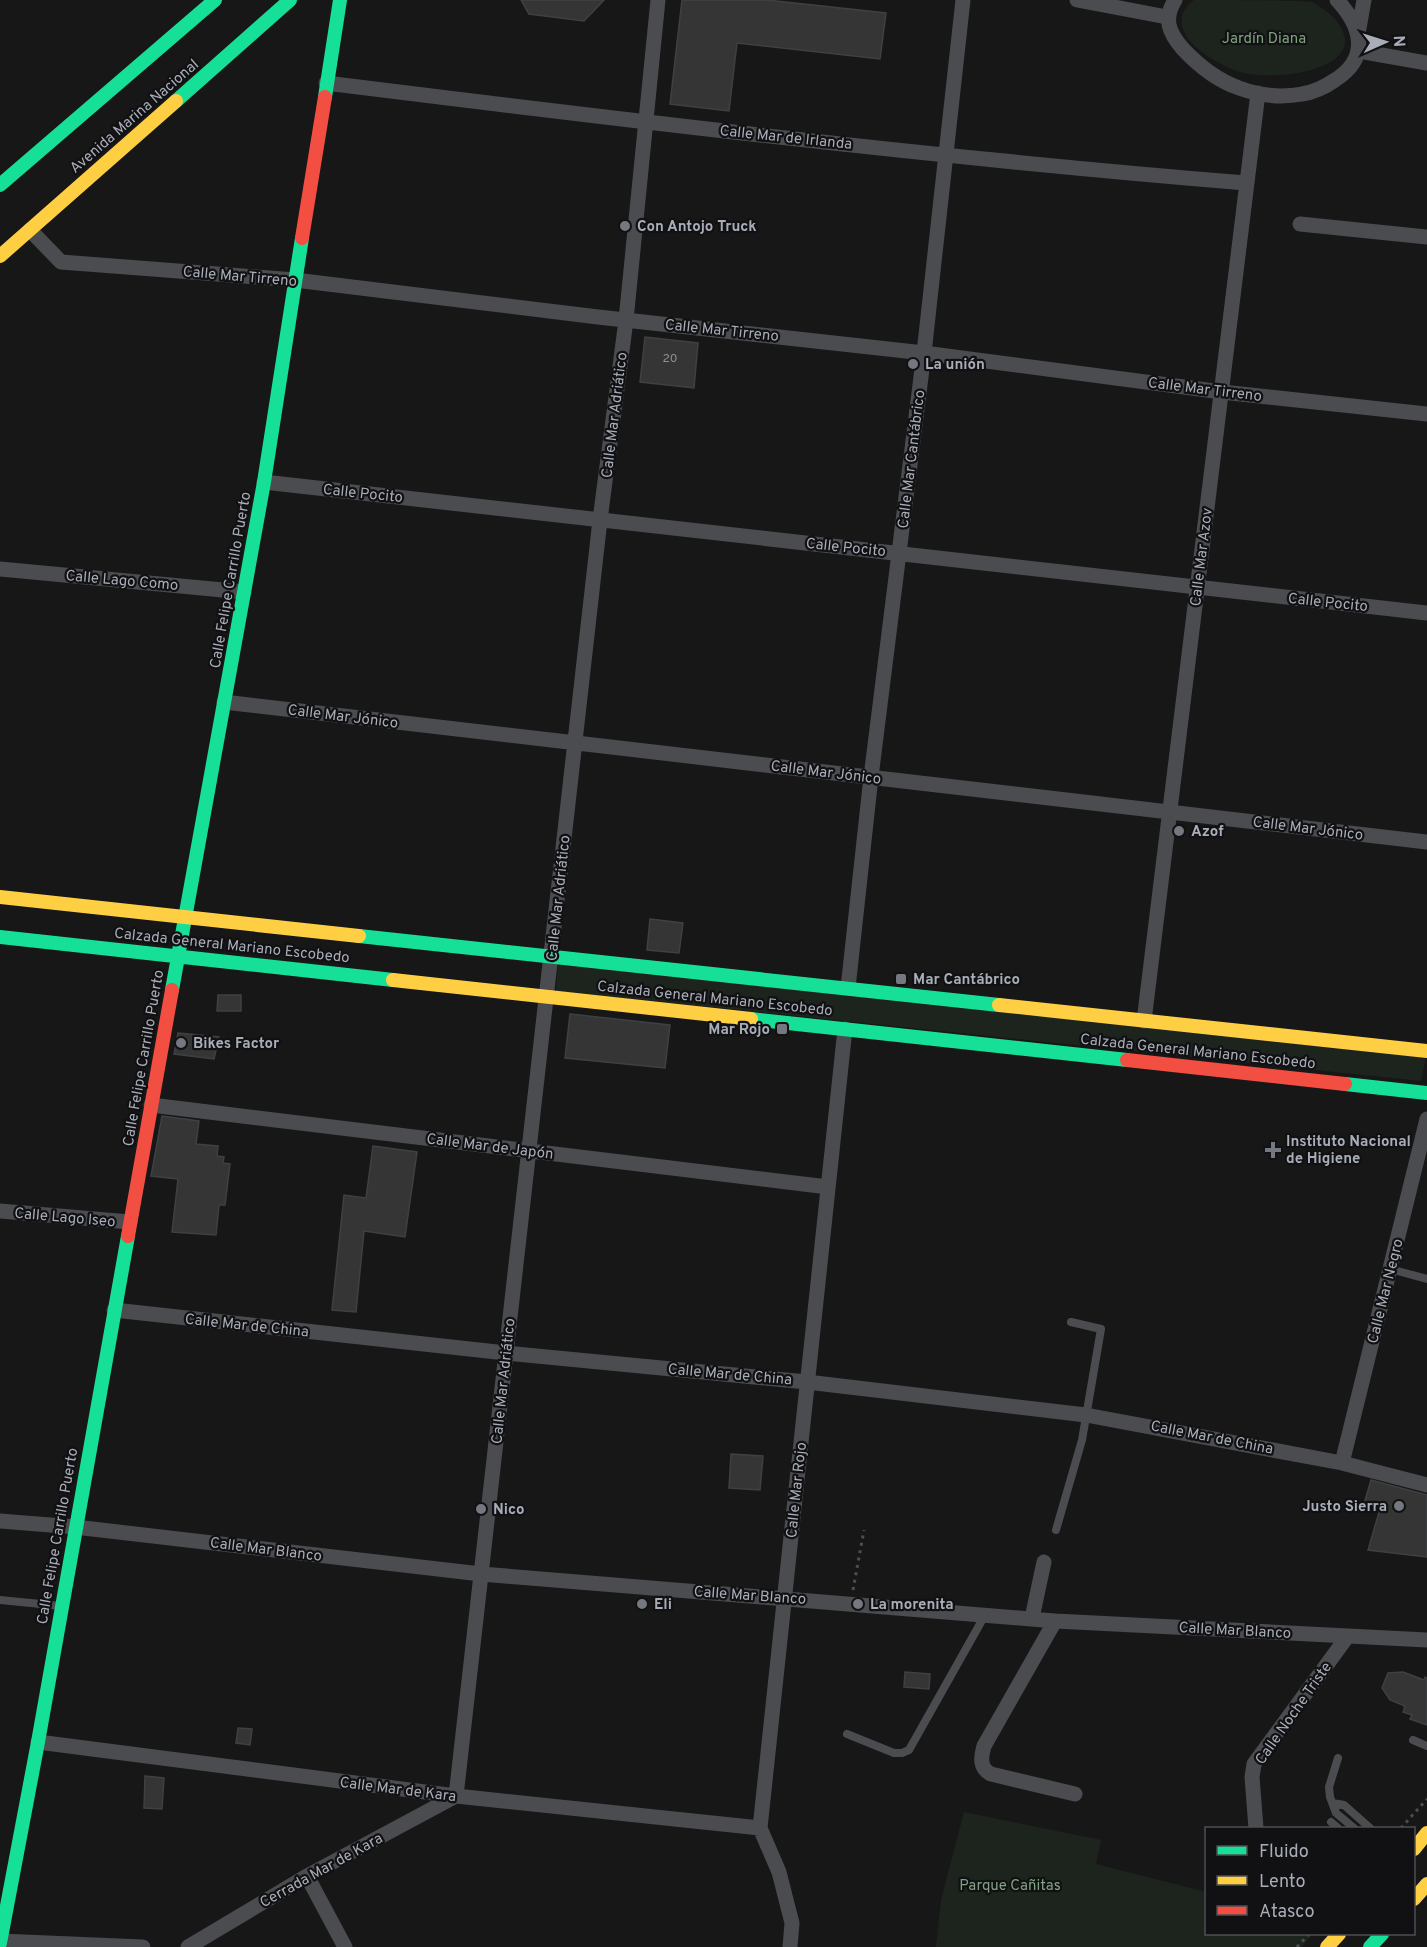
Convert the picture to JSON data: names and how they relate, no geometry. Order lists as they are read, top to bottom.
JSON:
{
  "streets": {
    "main road": ["Avenida Marina Nacional", "Calle Felipe Carrillo Puerto", "Calzada General Mariano Escobedo"],
    "street": [
      "Calle Mar de Irlanda",
      "Calle Mar Tirreno",
      "Calle Mar Adriático",
      "Calle Mar Cantábrico",
      "Calle Pocito",
      "Calle Mar Azov",
      "Calle Lago Como",
      "Calle Mar Jónico",
      "Calle Mar de Japón",
      "Calle Lago Iseo",
      "Calle Mar Negro",
      "Calle Mar de China",
      "Calle Mar Rojo",
      "Calle Mar Blanco",
      "Calle Noche Triste",
      "Calle Mar de Kara",
      "Cerrada Mar de Kara"
    ]
  },
  "crossings": [
    ["Avenida Marina Nacional", "Calle Mar Tirreno"],
    ["Calle Mar de Irlanda", "Calle Mar Adriático"],
    ["Calle Mar de Irlanda", "Calle Mar Cantábrico"],
    ["Calle Mar de Irlanda", "Calle Mar Azov"],
    ["Calle Mar de Irlanda", "Calle Felipe Carrillo Puerto"],
    ["Calle Mar Tirreno", "Calle Mar Adriático"],
    ["Calle Mar Tirreno", "Calle Mar Cantábrico"],
    ["Calle Mar Tirreno", "Calle Mar Azov"],
    ["Calle Mar Tirreno", "Calle Felipe Carrillo Puerto"],
    ["Calle Mar Adriático", "Calle Pocito"],
    ["Calle Mar Adriático", "Calle Mar Jónico"],
    ["Calle Mar Adriático", "Calzada General Mariano Escobedo"],
    ["Calle Mar Adriático", "Calle Mar de Japón"],
    ["Calle Mar Adriático", "Calle Mar de China"],
    ["Calle Mar Adriático", "Calle Mar Blanco"],
    ["Calle Mar Adriático", "Calle Mar de Kara"],
    ["Calle Mar Adriático", "Cerrada Mar de Kara"],
    ["Calle Mar Cantábrico", "Calle Pocito"],
    ["Calle Mar Cantábrico", "Calle Mar Jónico"],
    ["Calle Mar Cantábrico", "Calzada General Mariano Escobedo"],
    ["Calle Pocito", "Calle Mar Azov"],
    ["Calle Pocito", "Calle Felipe Carrillo Puerto"],
    ["Calle Mar Azov", "Calle Mar Jónico"],
    ["Calle Mar Azov", "Calzada General Mariano Escobedo"],
    ["Calle Lago Como", "Calle Felipe Carrillo Puerto"],
    ["Calle Felipe Carrillo Puerto", "Calle Mar Jónico"],
    ["Calle Felipe Carrillo Puerto", "Calzada General Mariano Escobedo"],
    ["Calle Felipe Carrillo Puerto", "Calle Mar de Japón"],
    ["Calle Felipe Carrillo Puerto", "Calle Lago Iseo"],
    ["Calle Felipe Carrillo Puerto", "Calle Mar de China"],
    ["Calle Felipe Carrillo Puerto", "Calle Mar Blanco"],
    ["Calle Felipe Carrillo Puerto", "Calle Mar de Kara"],
    ["Calzada General Mariano Escobedo", "Calle Mar Rojo"],
    ["Calle Mar de Japón", "Calle Mar Rojo"],
    ["Calle Mar Negro", "Calle Mar de China"],
    ["Calle Mar de China", "Calle Mar Rojo"],
    ["Calle Mar Rojo", "Calle Mar Blanco"],
    ["Calle Mar Rojo", "Calle Mar de Kara"],
    ["Calle Mar Blanco", "Calle Noche Triste"],
    ["Calle Mar de Kara", "Cerrada Mar de Kara"]
  ],
  "parks": ["Jardín Diana", "Parque Cañitas"],
  "places": {
    "other": [
      "Con Antojo Truck",
      "La unión",
      "Azof",
      "Bikes Factor",
      "Justo Sierra",
      "Nico",
      "Eli",
      "La morenita"
    ],
    "transit": ["Mar Cantábrico", "Mar Rojo"],
    "health": ["Instituto Nacional de Higiene"]
  },
  "house_numbers": ["20"],
  "legend": ["Fluido", "Lento", "Atasco"],
  "north": "right"
}
